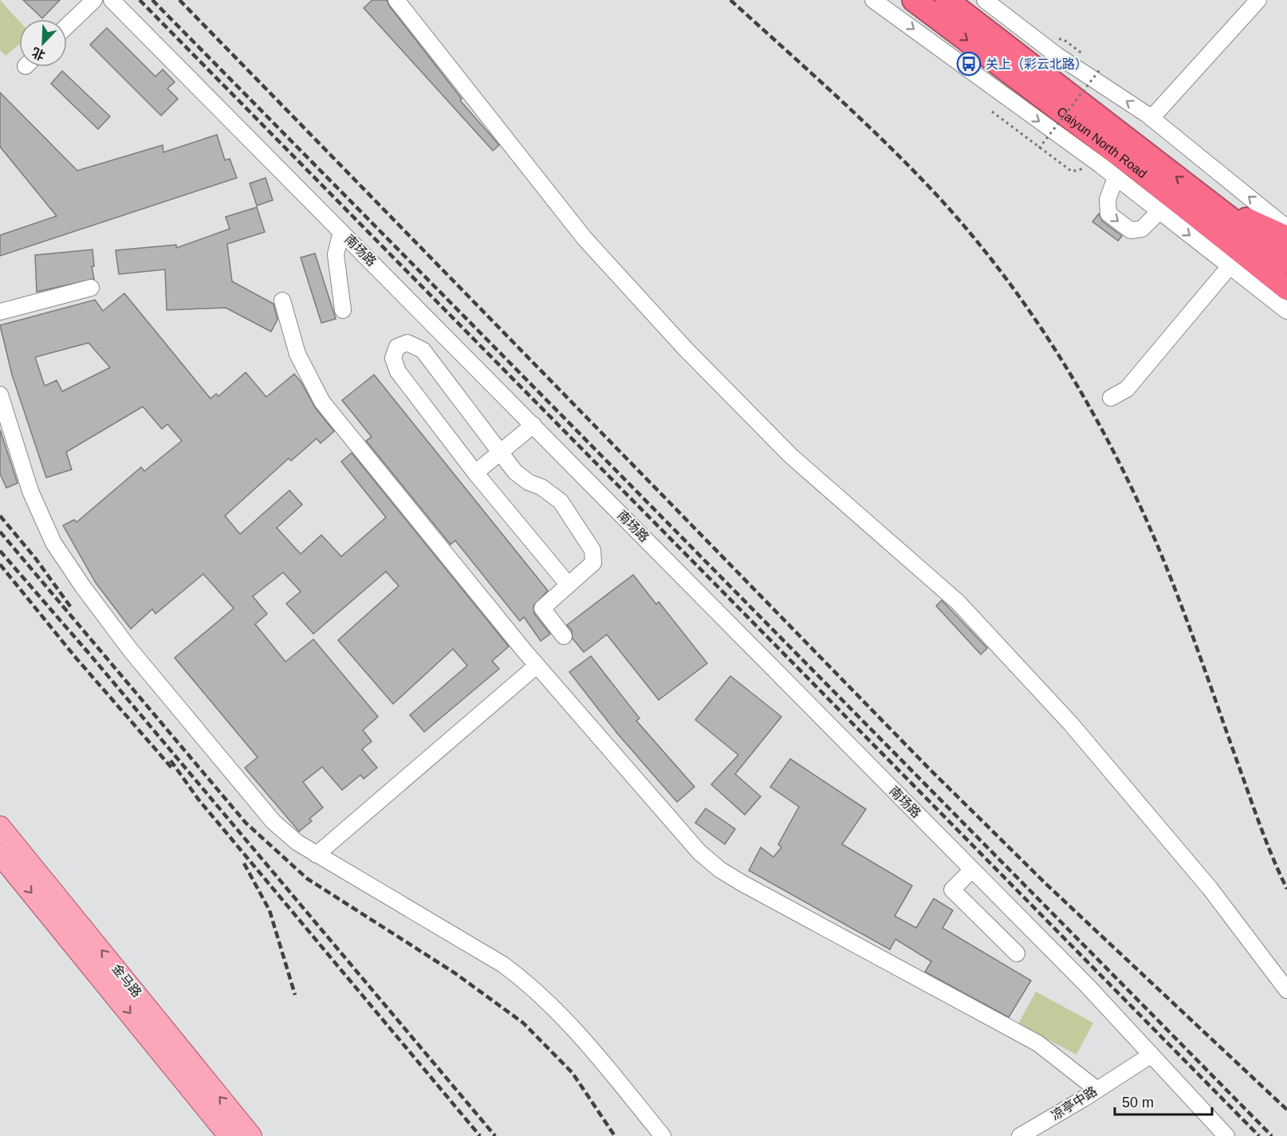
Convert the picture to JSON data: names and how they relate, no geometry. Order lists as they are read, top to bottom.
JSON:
{
  "streets": {
    "highway": ["Caiyun North Road"],
    "main road": ["金马路"],
    "street": ["南场路", "凉亭中路"]
  },
  "crossings": [
    ["南场路", "凉亭中路"]
  ],
  "places": {
    "bus stop": ["关上（彩云北路）"]
  },
  "scale_bar": "50 m",
  "north": "bottom left"
}
